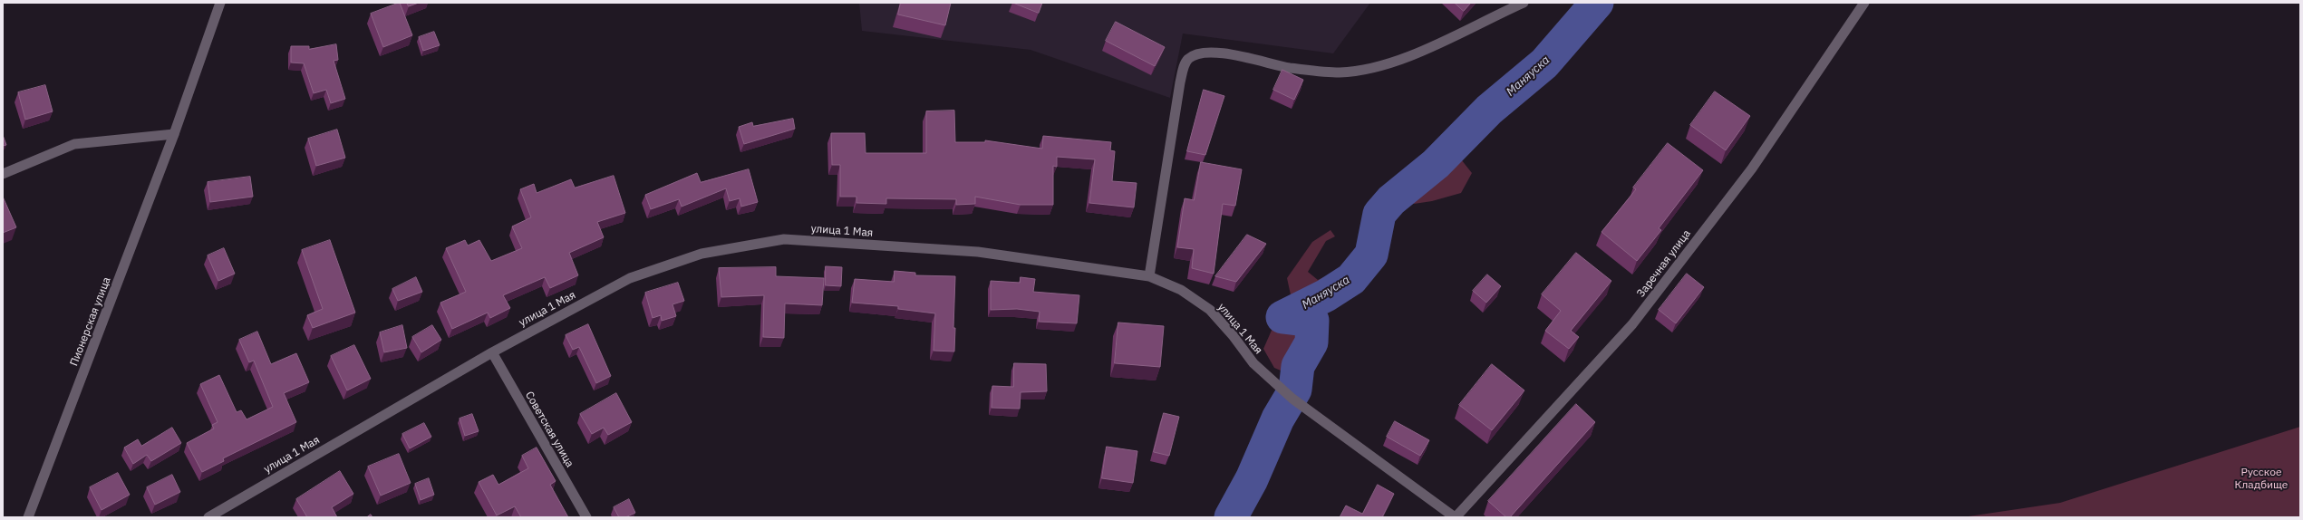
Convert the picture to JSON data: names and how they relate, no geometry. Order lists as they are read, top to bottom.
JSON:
{
  "streets": {
    "street": [
      "улица 1 Мая",
      "Заречная улица",
      "Пионерская улица",
      "Советская улица"
    ]
  },
  "crossings": [
    ["улица 1 Мая", "Заречная улица"],
    ["улица 1 Мая", "Советская улица"]
  ],
  "water": ["Маняуска"],
  "parks": ["Русское Кладбище"]
}
